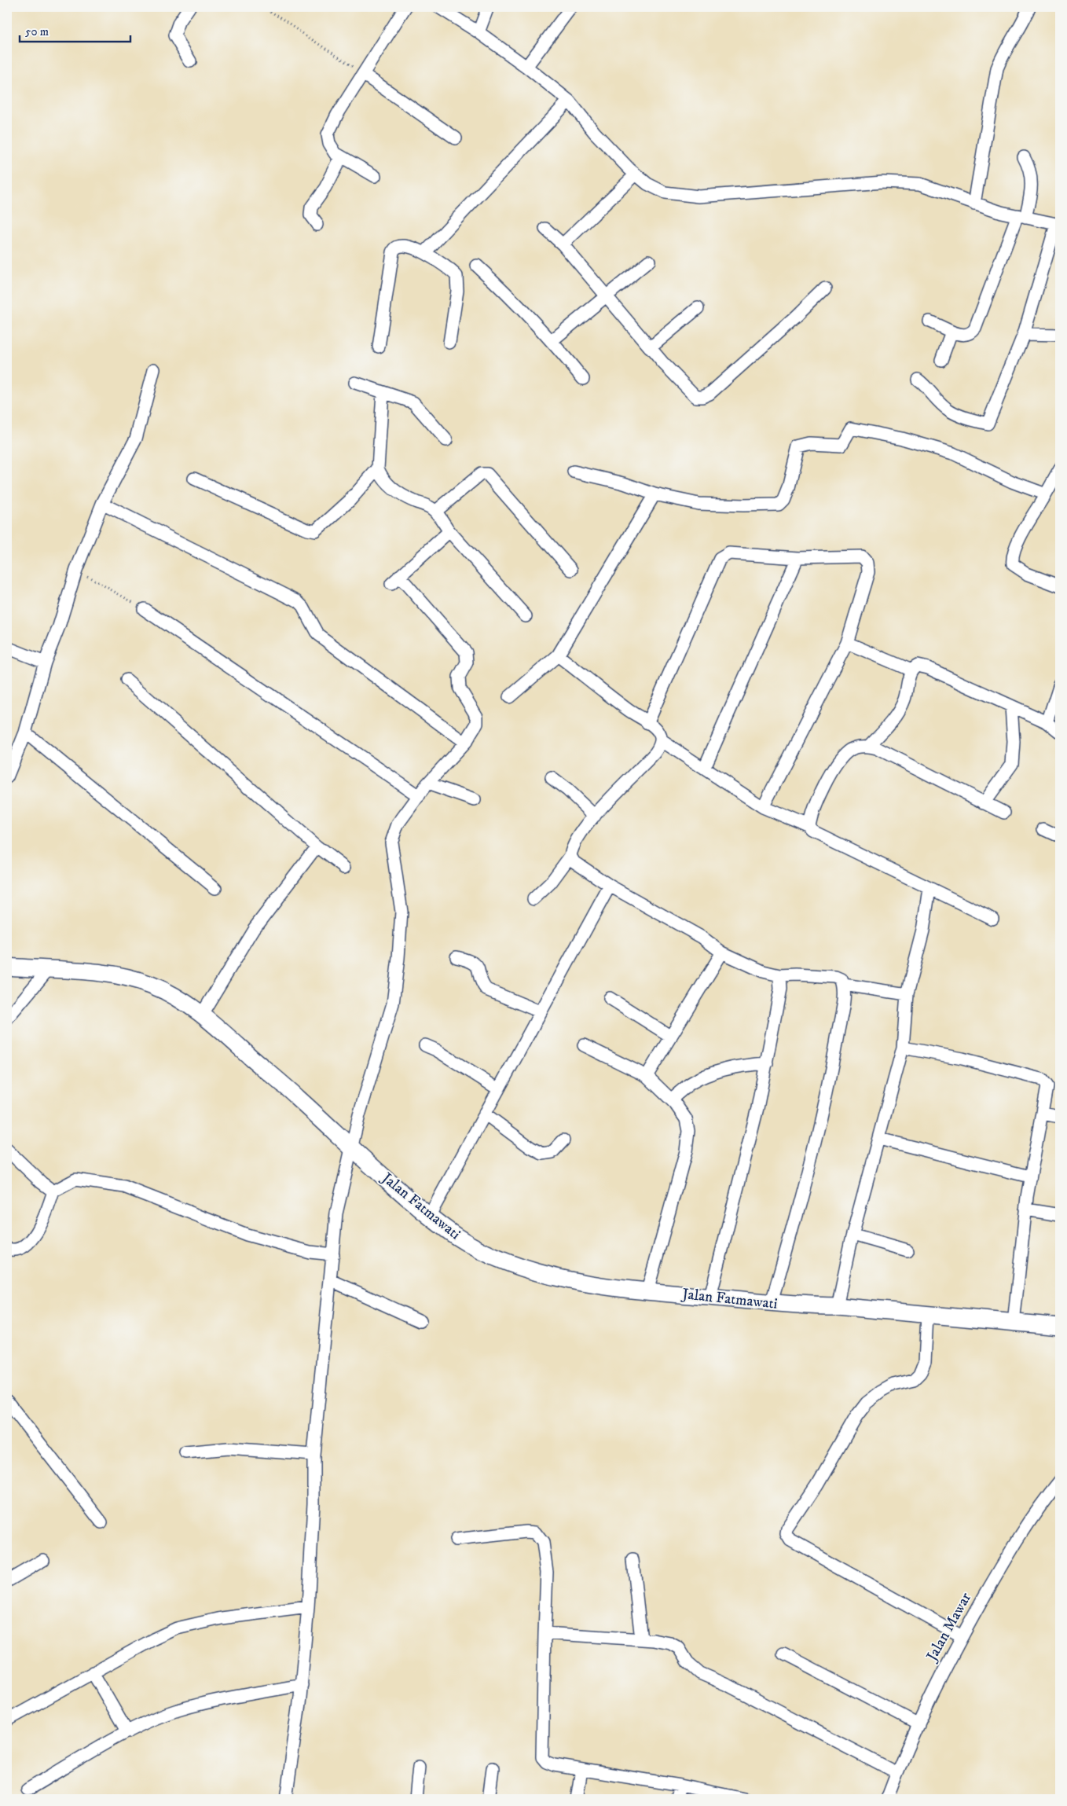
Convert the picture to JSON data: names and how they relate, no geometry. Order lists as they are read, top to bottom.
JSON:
{
  "streets": {
    "street": ["Jalan Fatmawati", "Jalan Mawar"]
  },
  "scale_bar": "50 m"
}
